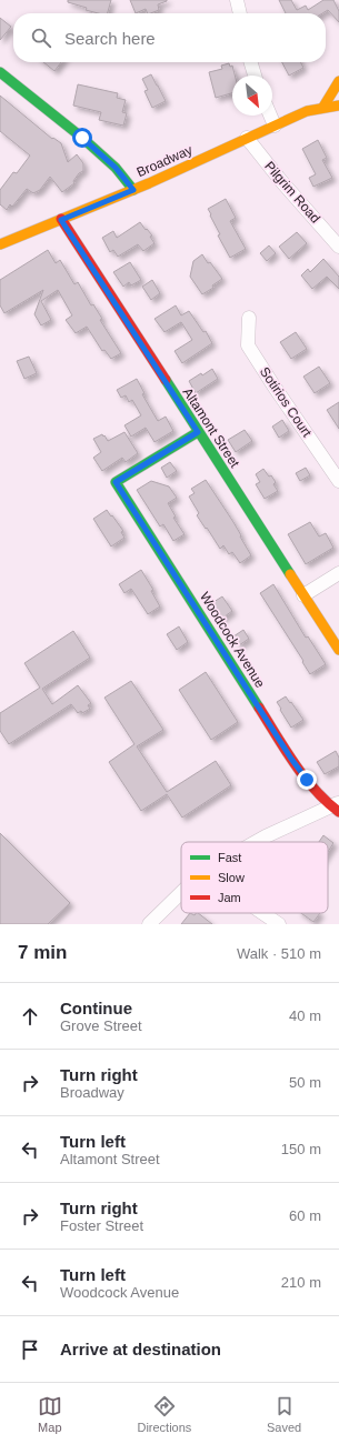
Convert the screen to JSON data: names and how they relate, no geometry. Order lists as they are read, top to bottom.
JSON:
{
  "streets": {
    "street": [
      "Broadway",
      "Pilgrim Road",
      "Sotirios Court",
      "Altamont Street",
      "Woodcock Avenue"
    ]
  },
  "crossings": [
    ["Broadway", "Pilgrim Road"],
    ["Broadway", "Altamont Street"],
    ["Altamont Street", "Woodcock Avenue"]
  ],
  "legend": ["Fast", "Slow", "Jam"],
  "north": "bottom right",
  "page": {
    "search": "Search here",
    "heading": ["7 min", "Walk · 510 m"],
    "list": [
      ["Continue", "Grove Street", "40 m"],
      ["Turn right", "Broadway", "50 m"],
      ["Turn left", "Altamont Street", "150 m"],
      ["Turn right", "Foster Street", "60 m"],
      ["Turn left", "Woodcock Avenue", "210 m"],
      "Arrive at destination"
    ],
    "nav": ["Map", "Directions", "Saved"]
  }
}
